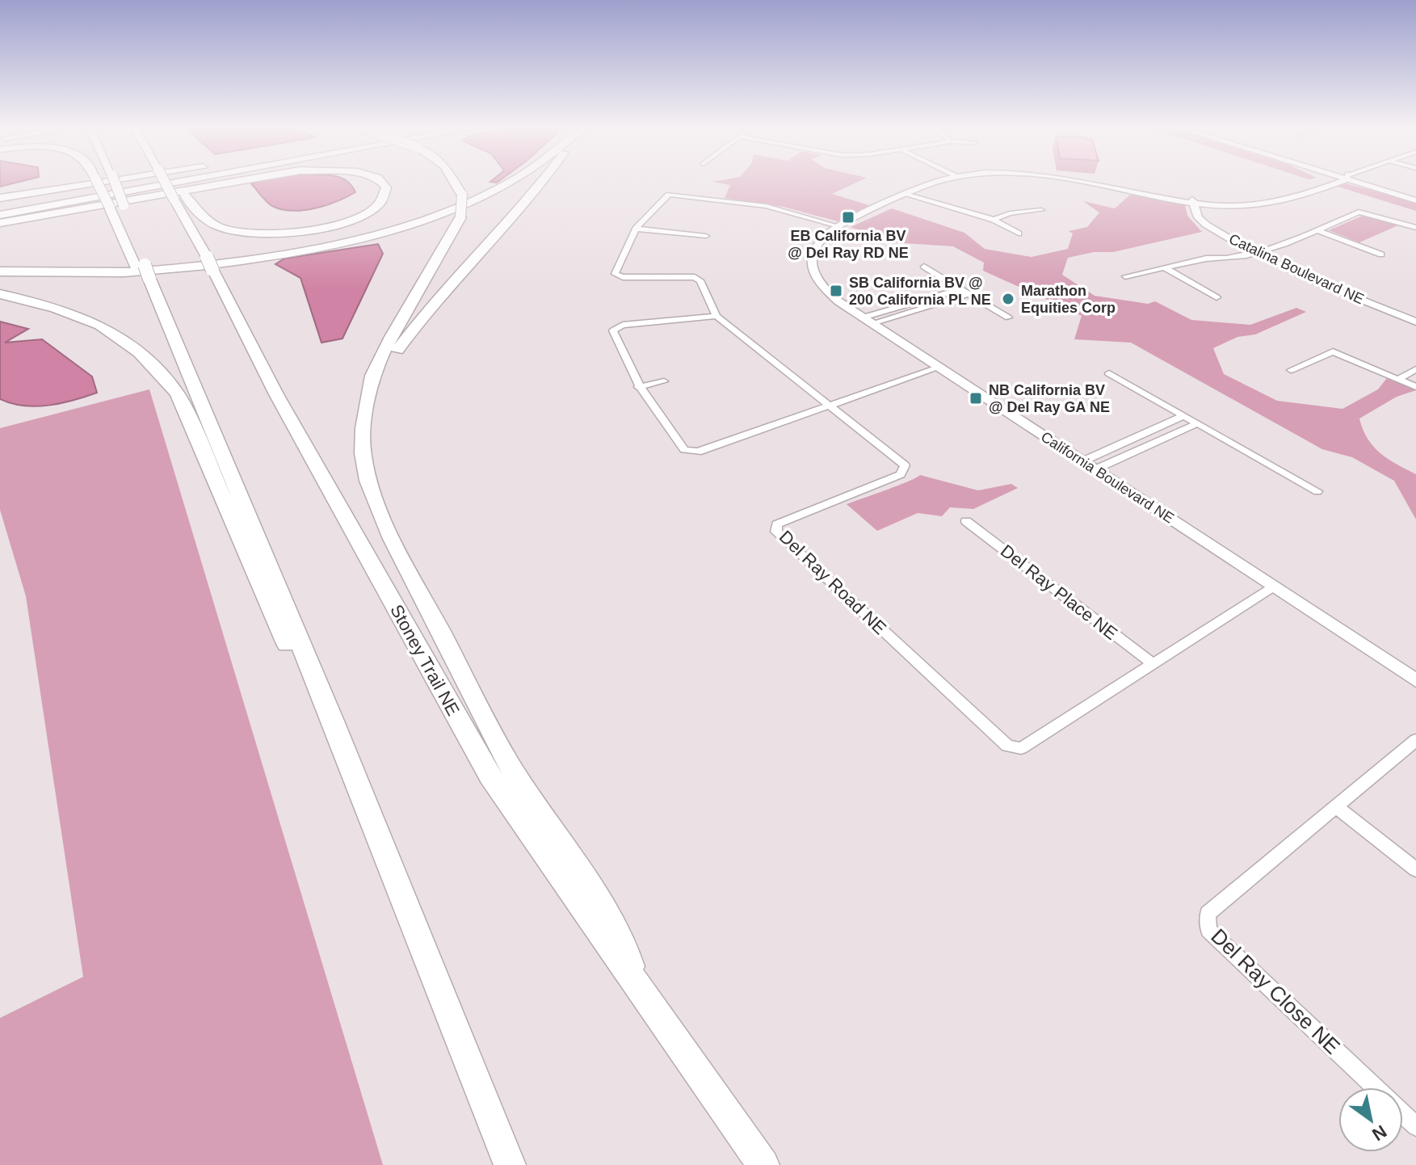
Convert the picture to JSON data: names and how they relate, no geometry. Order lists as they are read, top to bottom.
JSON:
{
  "streets": {
    "highway": ["Stoney Trail NE"],
    "street": [
      "Catalina Boulevard NE",
      "California Boulevard NE",
      "Del Ray Road NE",
      "Del Ray Place NE",
      "Del Ray Close NE"
    ]
  },
  "crossings": [
    ["Catalina Boulevard NE", "California Boulevard NE"],
    ["California Boulevard NE", "Del Ray Road NE"],
    ["Del Ray Road NE", "Del Ray Place NE"]
  ],
  "places": {
    "transit": ["EB California BV @ Del Ray RD NE", "SB California BV @ 200 California PL NE", "NB California BV @ Del Ray GA NE"],
    "other": ["Marathon Equities Corp"]
  },
  "north": "bottom right"
}
